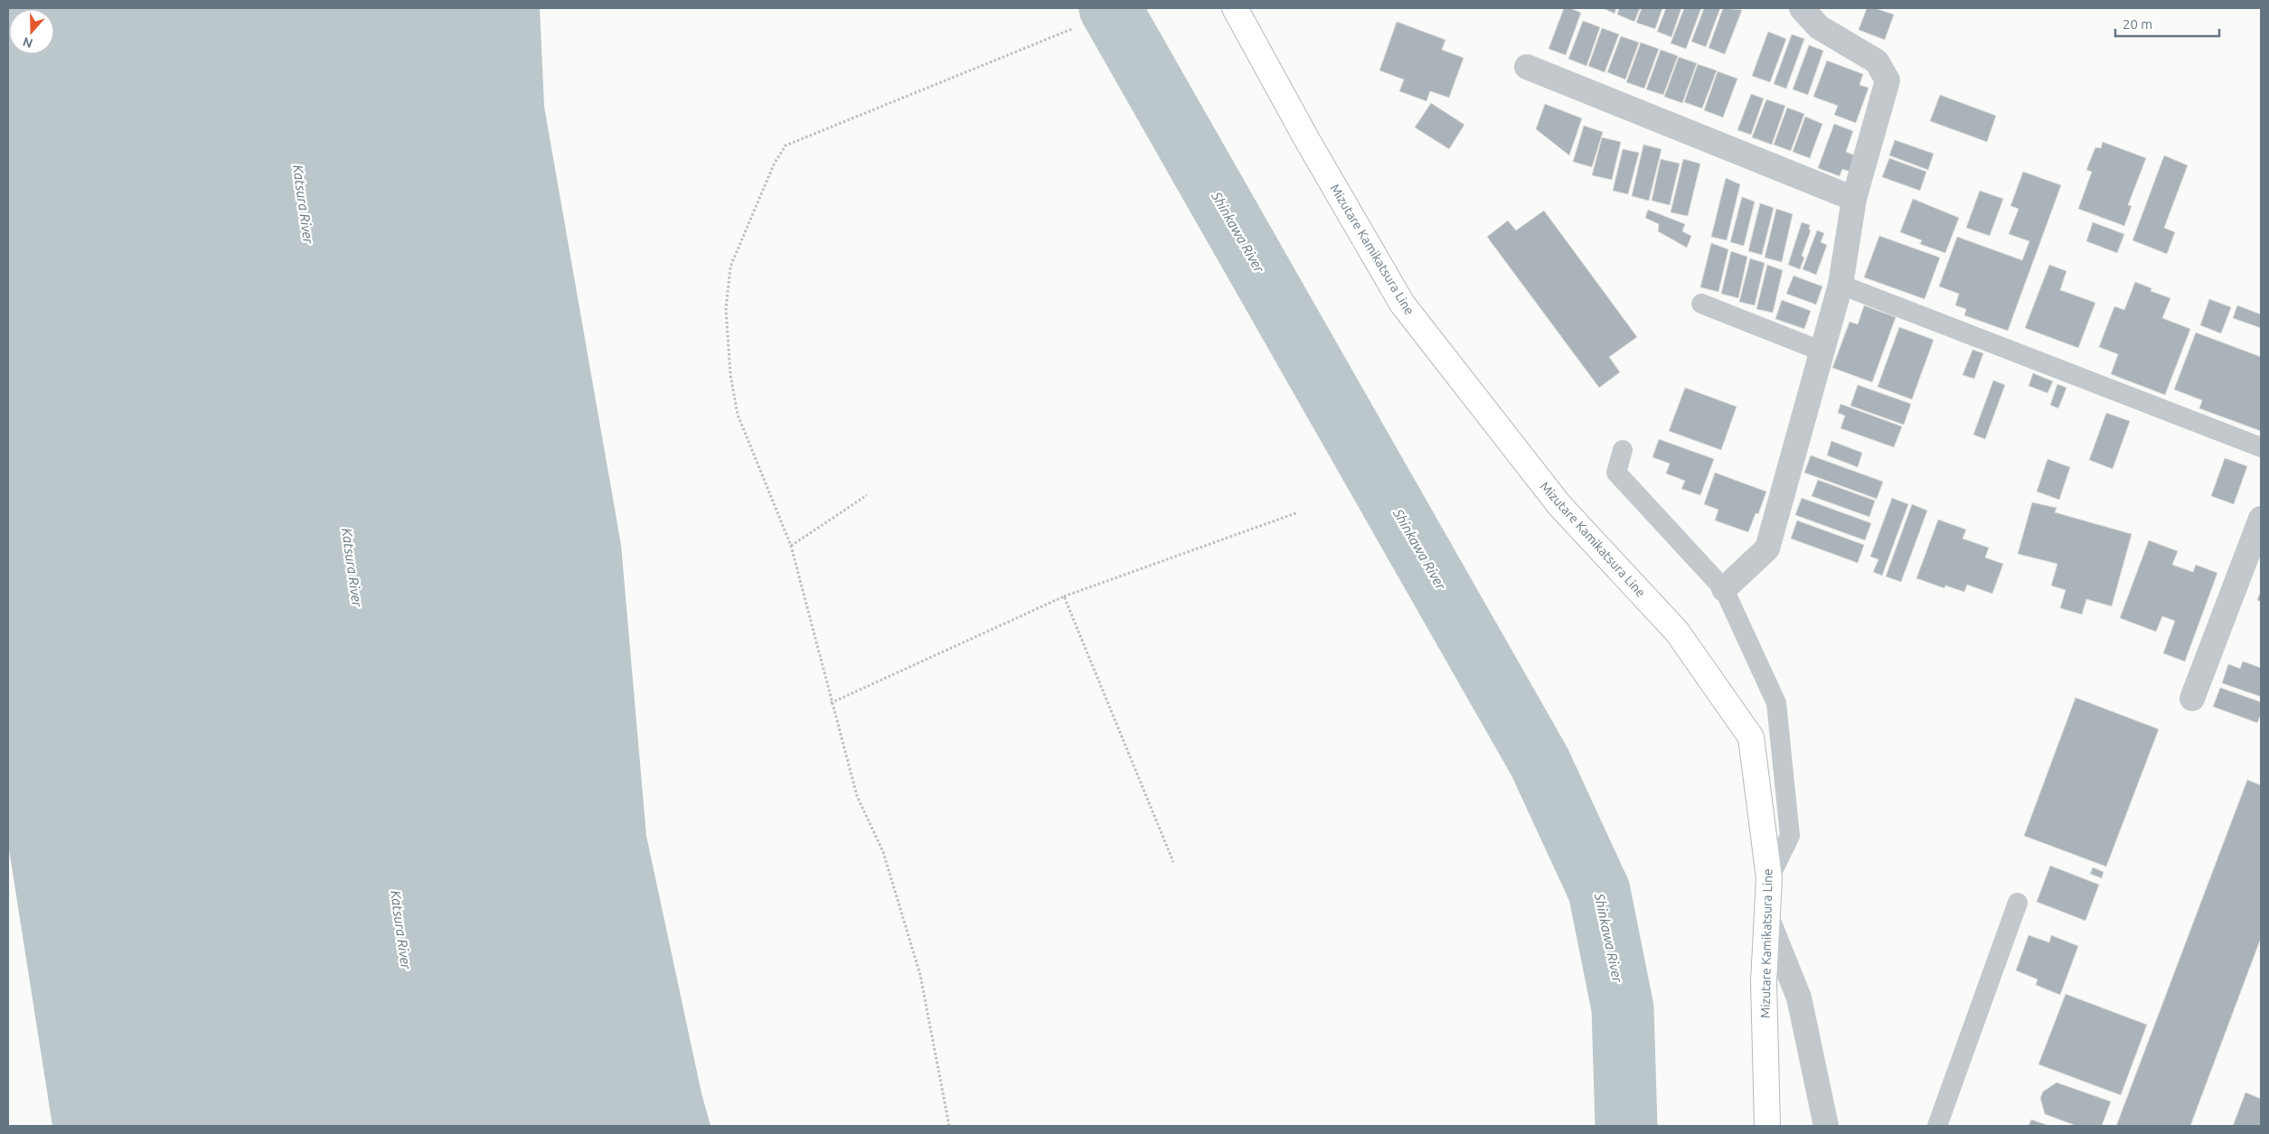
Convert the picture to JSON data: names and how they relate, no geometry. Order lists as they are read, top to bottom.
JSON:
{
  "streets": {
    "main road": ["Mizutare Kamikatsura Line"]
  },
  "water": ["Katsura River", "Shinkawa River"],
  "scale_bar": "20 m",
  "north": "bottom"
}
